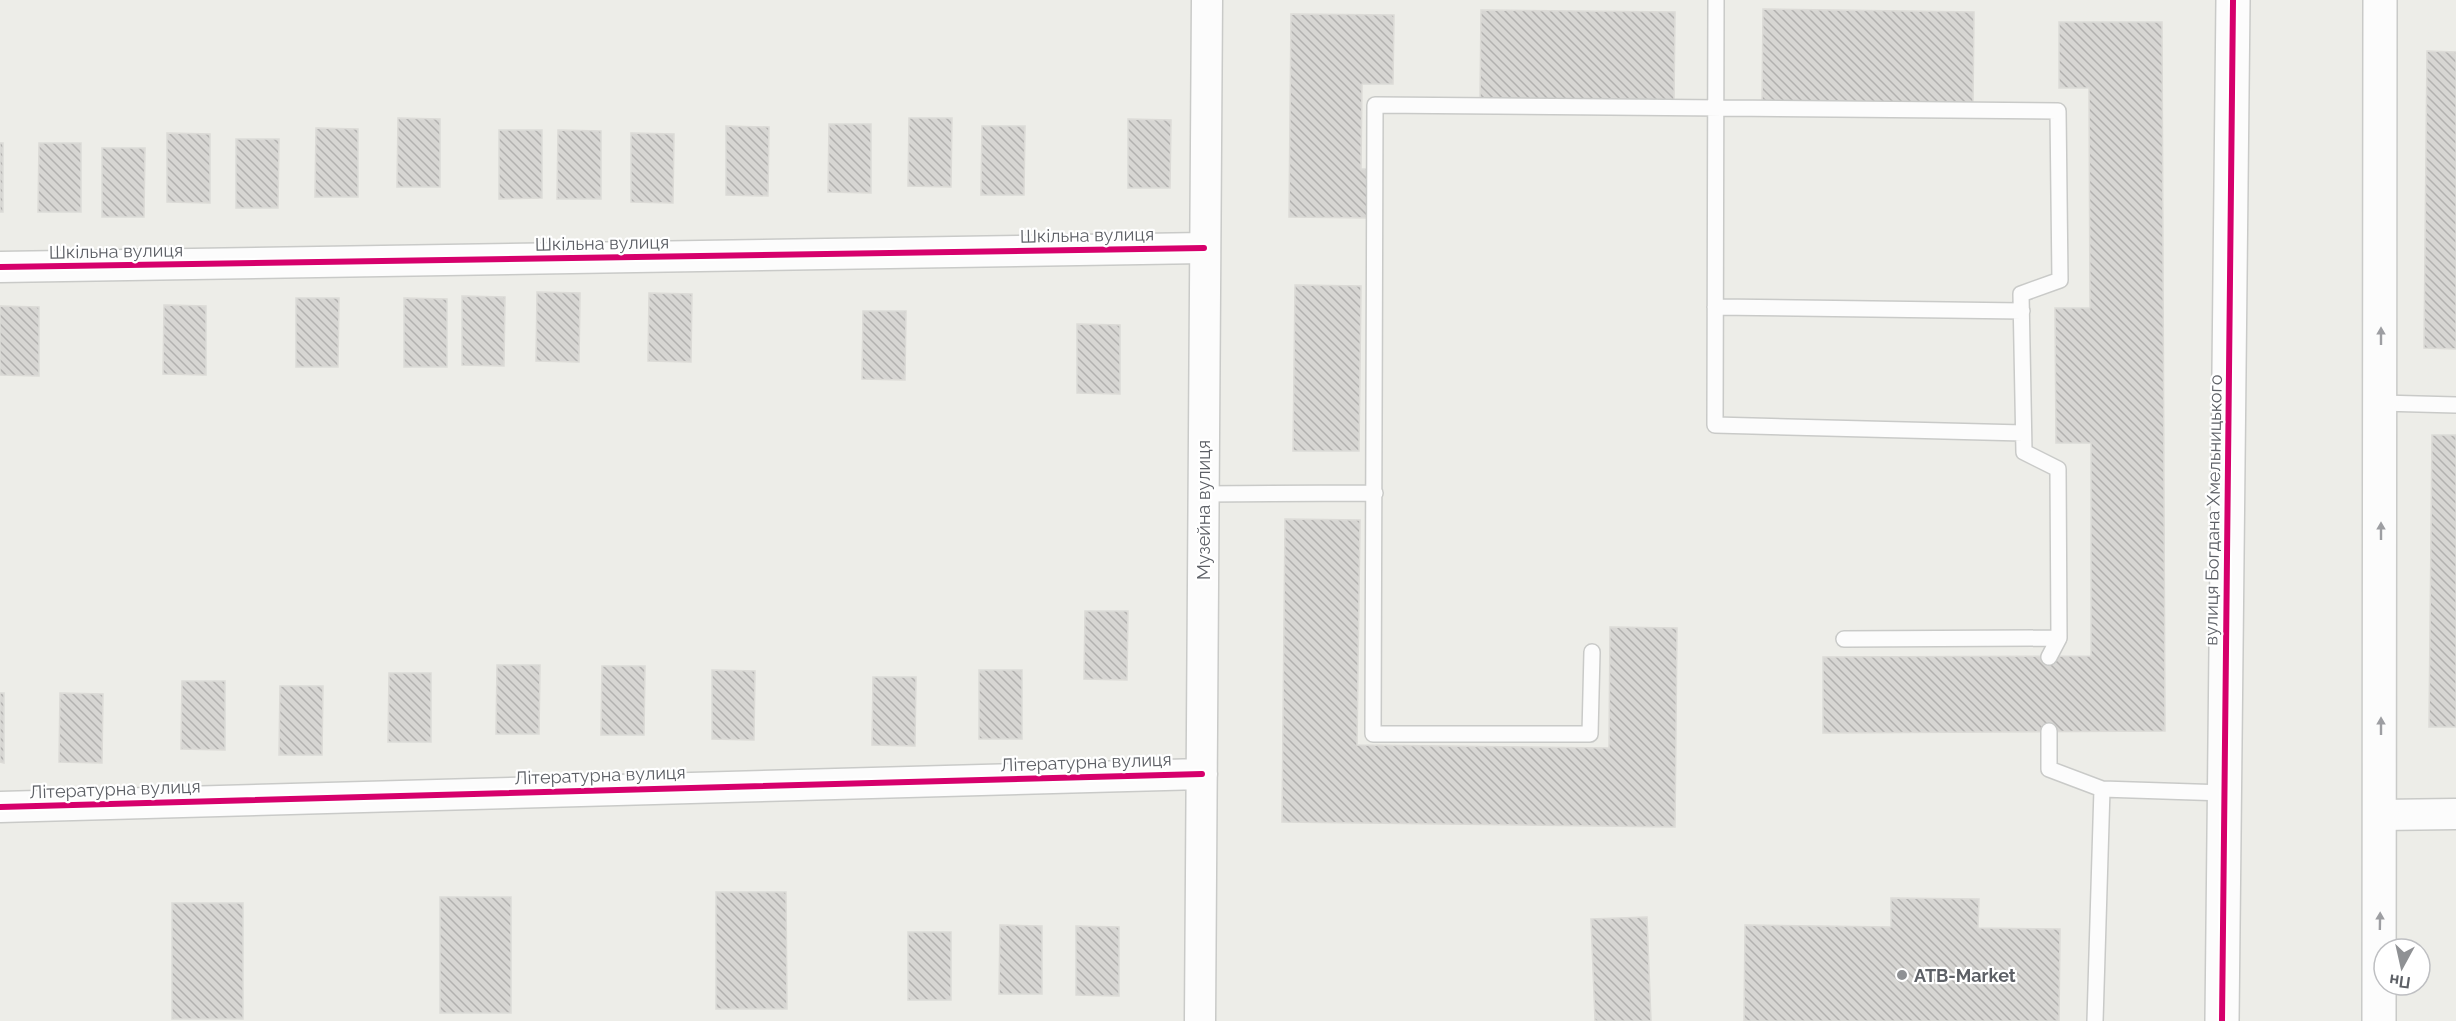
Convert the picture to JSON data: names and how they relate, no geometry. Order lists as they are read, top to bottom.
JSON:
{
  "streets": {
    "street": [
      "Шкільна вулиця",
      "Музейна вулиця",
      "вулиця Богдана Хмельницького",
      "Літературна вулиця"
    ]
  },
  "crossings": [
    ["Шкільна вулиця", "Музейна вулиця"],
    ["Музейна вулиця", "Літературна вулиця"]
  ],
  "places": ["ATB-Market"],
  "north": "bottom"
}
